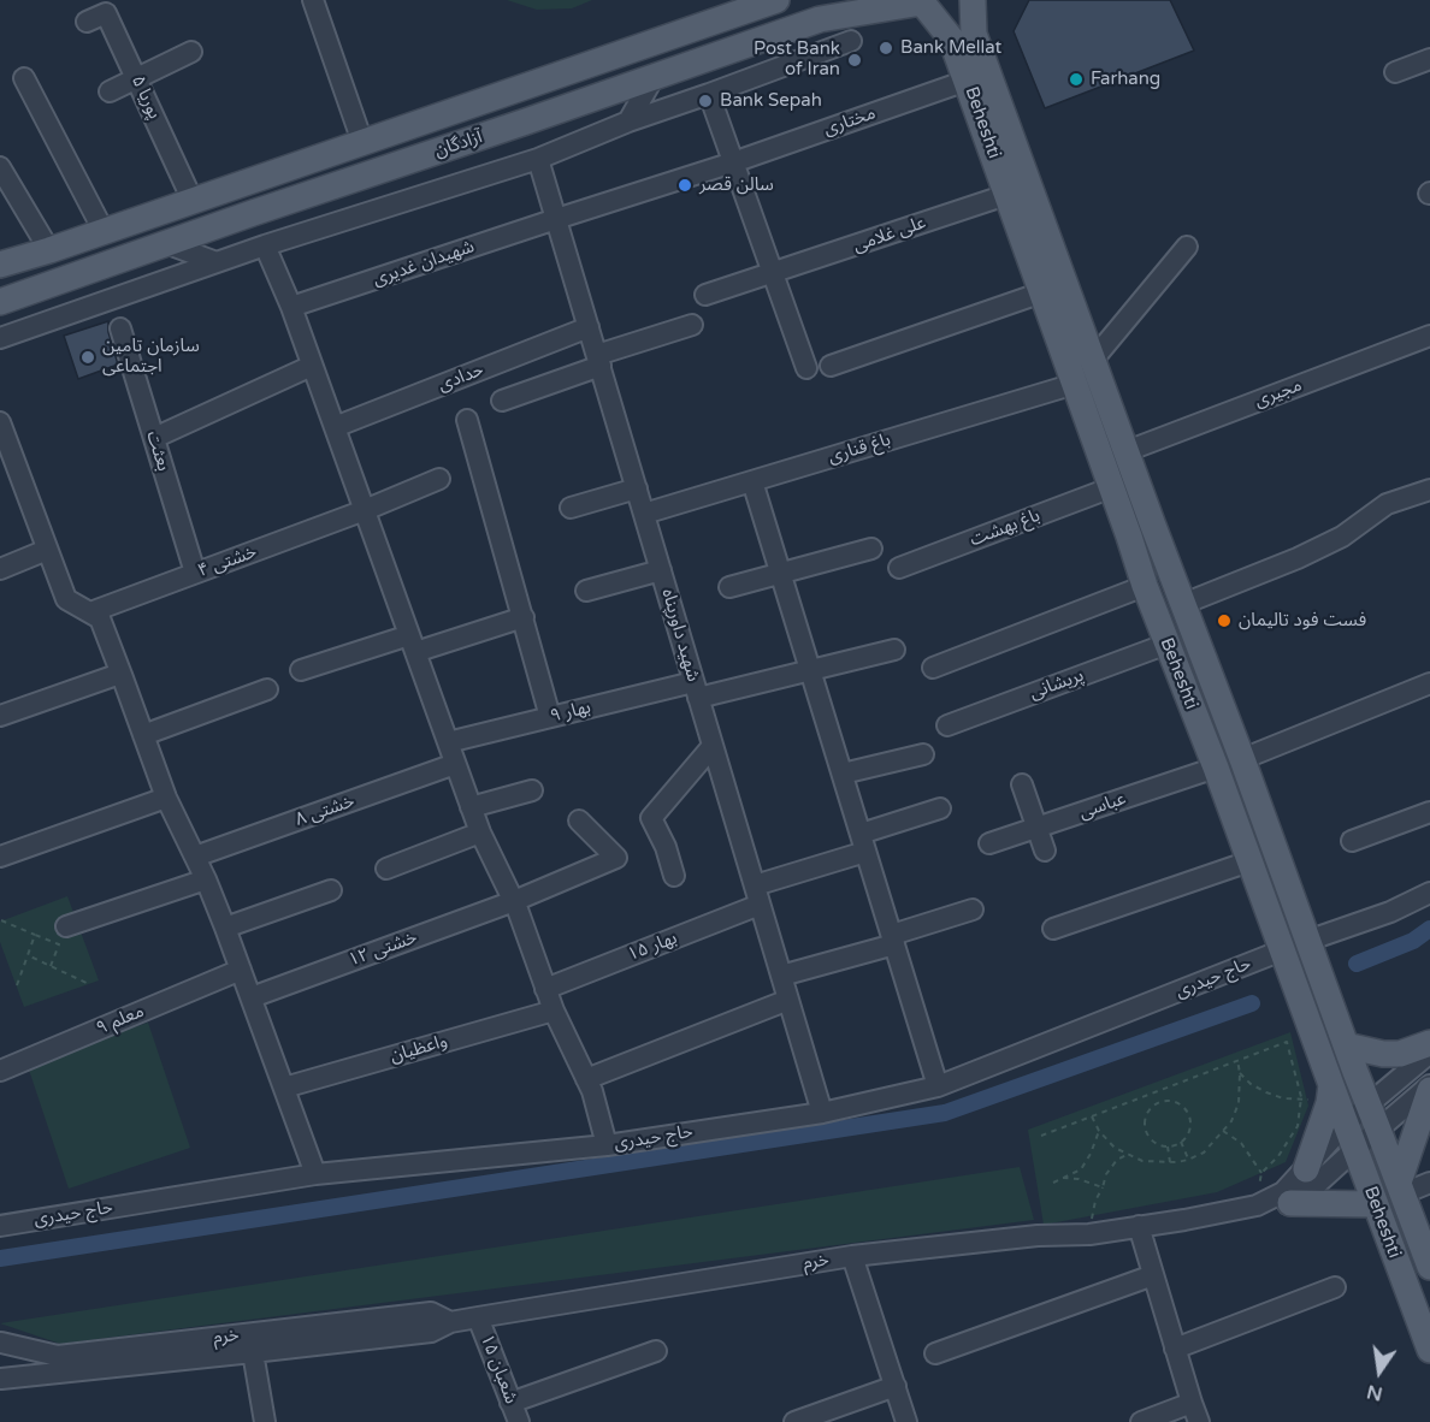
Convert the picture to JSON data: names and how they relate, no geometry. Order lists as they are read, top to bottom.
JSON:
{
  "streets": {
    "main road": ["Beheshti", "آزادگان"],
    "street": [
      "پوریا ۵",
      "مختاری",
      "علی غلامی",
      "شهیدان غدیری",
      "حدادی",
      "مجیری",
      "باغ قناری",
      "بعثت",
      "باغ بهشت",
      "خشتی ۴",
      "شهید داورپناه",
      "پریشانی",
      "بهار ۹",
      "عباسی",
      "خشتی ۸",
      "بهار ۱۵",
      "خشتی ۱۲",
      "حاج حیدری",
      "معلم ۹",
      "واعظیان",
      "خرم",
      "۱۵ شعبان"
    ]
  },
  "crossings": [
    ["پوریا ۵", "آزادگان"],
    ["مختاری", "Beheshti"],
    ["مختاری", "شهیدان غدیری"],
    ["مختاری", "شهید داورپناه"],
    ["Beheshti", "آزادگان"],
    ["Beheshti", "علی غلامی"],
    ["Beheshti", "مجیری"],
    ["Beheshti", "باغ قناری"],
    ["Beheshti", "باغ بهشت"],
    ["Beheshti", "پریشانی"],
    ["Beheshti", "عباسی"],
    ["Beheshti", "حاج حیدری"],
    ["Beheshti", "خرم"],
    ["شهیدان غدیری", "شهید داورپناه"],
    ["حدادی", "شهید داورپناه"],
    ["باغ قناری", "شهید داورپناه"],
    ["بعثت", "خشتی ۴"],
    ["شهید داورپناه", "بهار ۹"],
    ["شهید داورپناه", "بهار ۱۵"],
    ["شهید داورپناه", "حاج حیدری"],
    ["خرم", "۱۵ شعبان"]
  ],
  "places": [
    "Bank Mellat",
    "Post Bank of Iran",
    "Farhang",
    "Bank Sepah",
    "سالن قصر",
    "سازمان تامین اجتماعی",
    "فست فود تالیمان"
  ],
  "north": "bottom"
}
